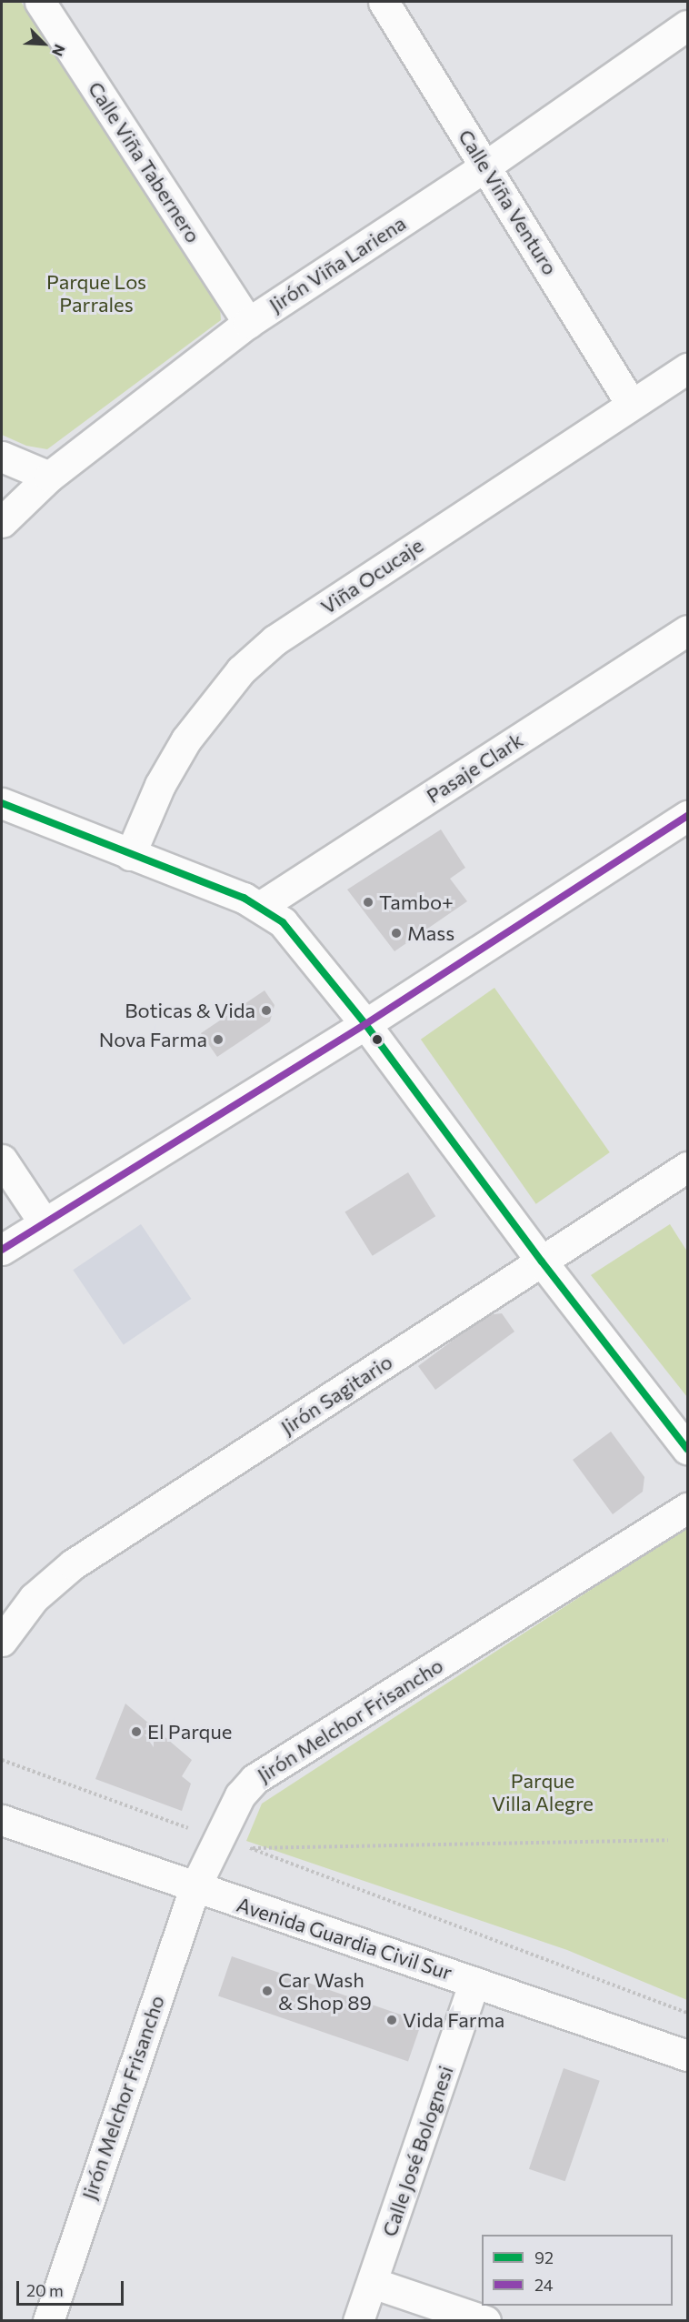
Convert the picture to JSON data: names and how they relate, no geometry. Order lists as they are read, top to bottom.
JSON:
{
  "streets": {
    "street": [
      "Calle Viña Tabernero",
      "Calle Viña Venturo",
      "Jirón Viña Lariena",
      "Viña Ocucaje",
      "Pasaje Clark",
      "Jirón Sagitario",
      "Jirón Melchor Frisancho",
      "Avenida Guardia Civil Sur",
      "Calle José Bolognesi"
    ]
  },
  "crossings": [
    ["Calle Viña Tabernero", "Jirón Viña Lariena"],
    ["Calle Viña Venturo", "Jirón Viña Lariena"],
    ["Calle Viña Venturo", "Viña Ocucaje"],
    ["Jirón Melchor Frisancho", "Avenida Guardia Civil Sur"],
    ["Avenida Guardia Civil Sur", "Calle José Bolognesi"]
  ],
  "parks": ["Parque Los Parrales", "Parque Villa Alegre"],
  "places": [
    "Tambo+",
    "Mass",
    "Boticas & Vida",
    "Nova Farma",
    "El Parque",
    "Car Wash & Shop 89",
    "Vida Farma"
  ],
  "lines": ["transit line 92", "transit line 24"],
  "legend": ["92", "24"],
  "scale_bar": "20 m",
  "north": "bottom right"
}
